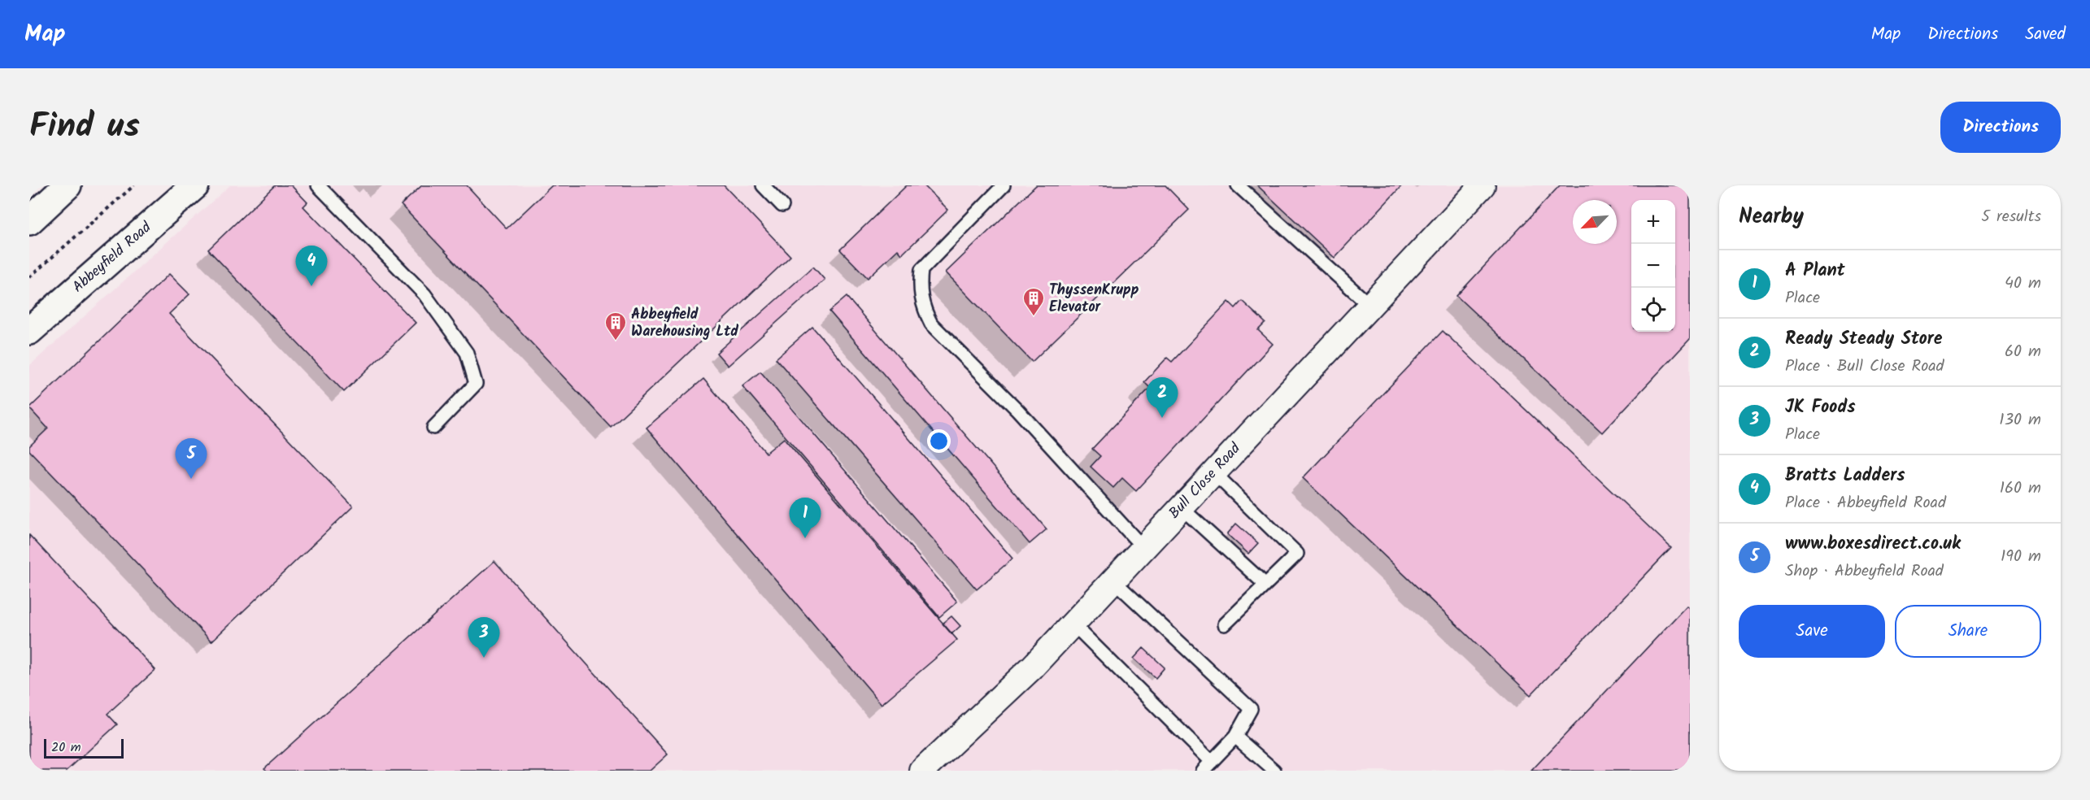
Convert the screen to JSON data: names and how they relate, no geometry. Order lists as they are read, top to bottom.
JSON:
{
  "streets": {
    "main road": ["Abbeyfield Road"],
    "street": ["Bull Close Road"]
  },
  "places": {
    "building": ["ThyssenKrupp Elevator", "Abbeyfield Warehousing Ltd"]
  },
  "scale_bar": "20 m",
  "north": "bottom left",
  "page": {
    "header": "Map",
    "nav": ["Map", "Directions", "Saved"],
    "title": "Find us",
    "buttons": [
      "Directions",
      ["Save", "Share"]
    ],
    "heading": ["Nearby", "5 results"],
    "map_buttons": ["+", "−"],
    "pins": [
      "4",
      "2",
      "5",
      "1",
      "3"
    ],
    "list": [
      {
        "mark": "1",
        "name": "A Plant",
        "note": "Place",
        "value": "40 m"
      },
      {
        "mark": "2",
        "name": "Ready Steady Store",
        "note": "Place · Bull Close Road",
        "value": "60 m"
      },
      {
        "mark": "3",
        "name": "JK Foods",
        "note": "Place",
        "value": "130 m"
      },
      {
        "mark": "4",
        "name": "Bratts Ladders",
        "note": "Place · Abbeyfield Road",
        "value": "160 m"
      },
      {
        "mark": "5",
        "name": "www.boxesdirect.co.uk",
        "note": "Shop · Abbeyfield Road",
        "value": "190 m"
      }
    ],
    "scale": "20 m"
  }
}
